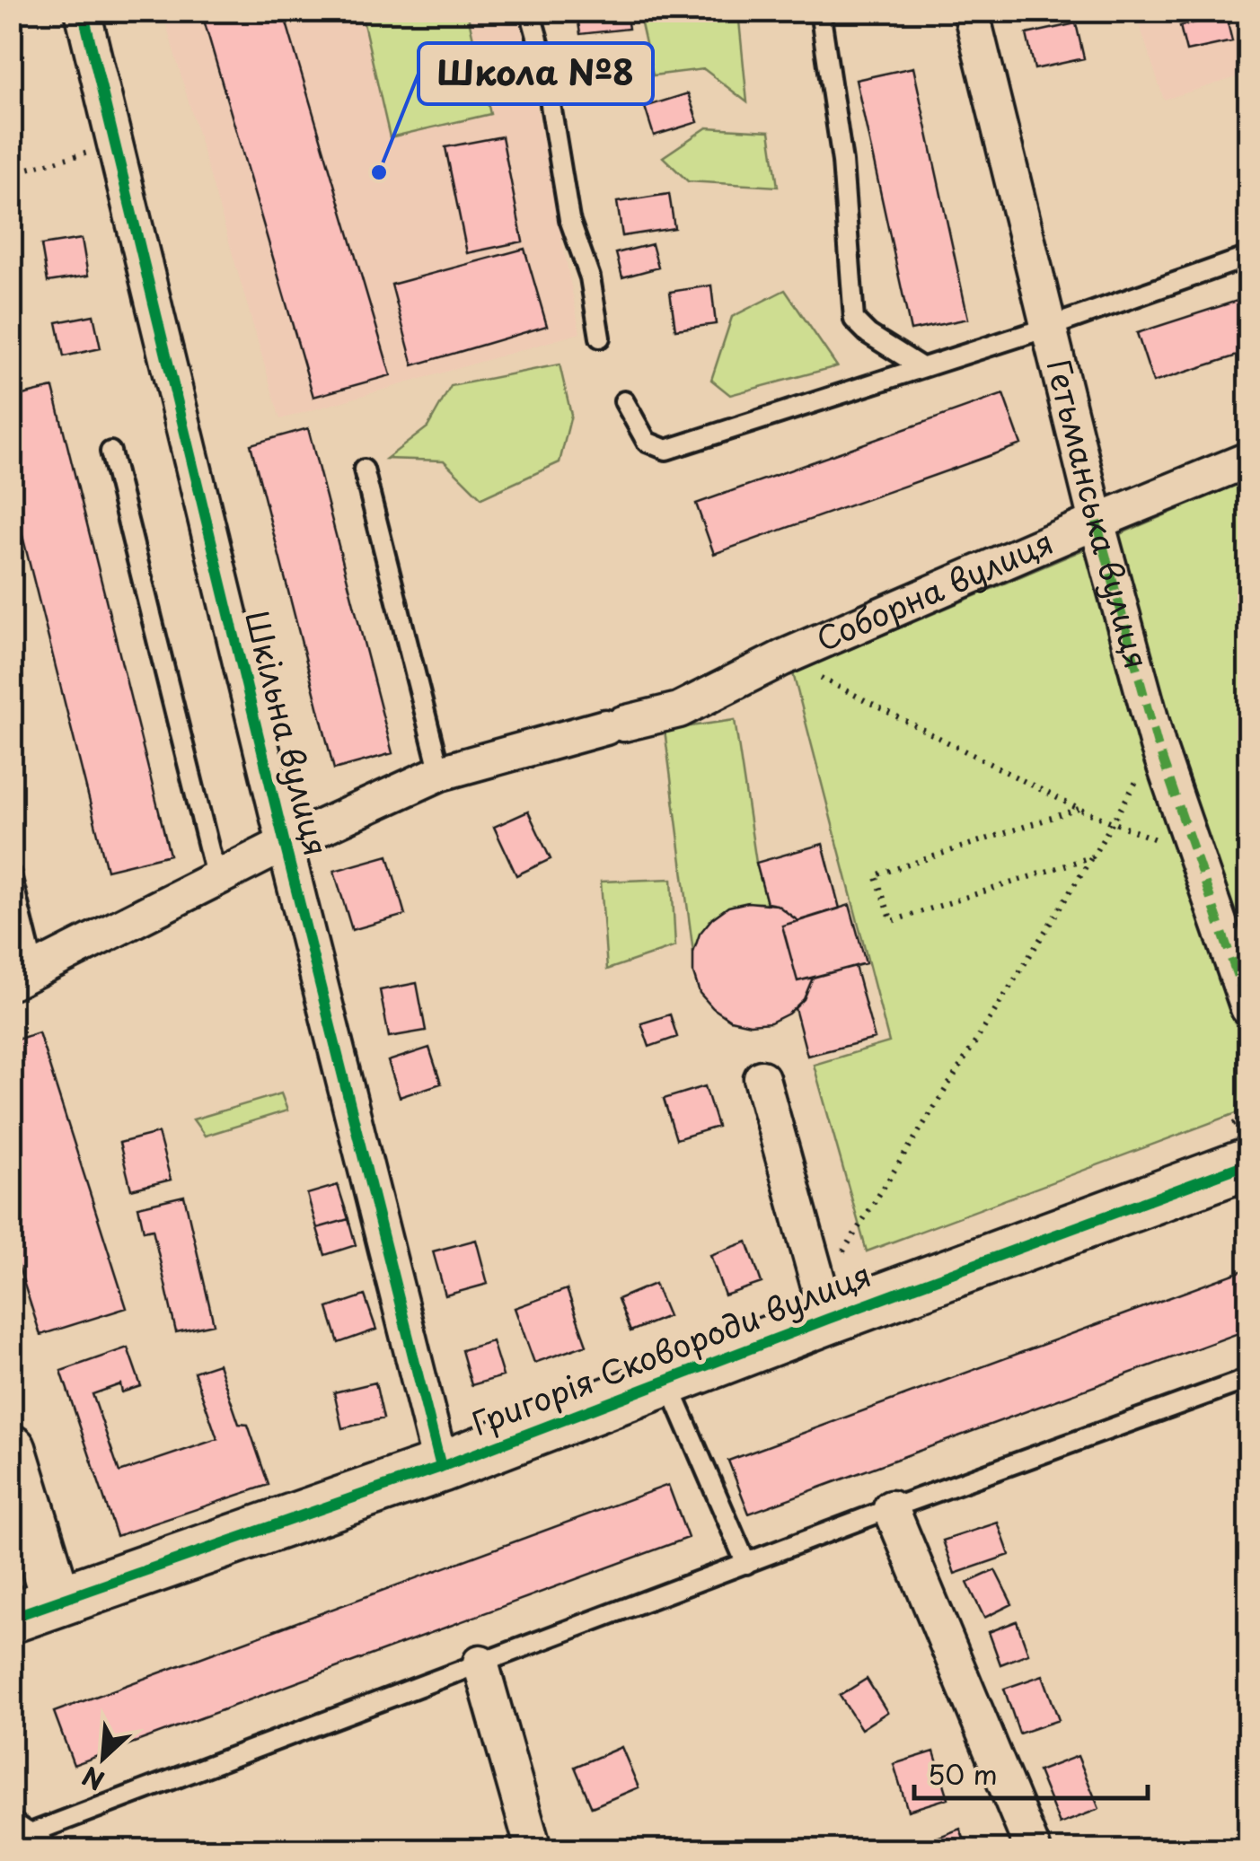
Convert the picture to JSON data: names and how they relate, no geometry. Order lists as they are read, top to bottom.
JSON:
{
  "streets": {
    "street": [
      "Гетьманська вулиця",
      "Соборна вулиця",
      "Шкільна вулиця",
      "Григорія Сковороди вулиця"
    ]
  },
  "crossings": [
    ["Гетьманська вулиця", "Соборна вулиця"],
    ["Соборна вулиця", "Шкільна вулиця"],
    ["Шкільна вулиця", "Григорія Сковороди вулиця"]
  ],
  "places": ["Школа №8"],
  "scale_bar": "50 m",
  "north": "bottom left"
}
